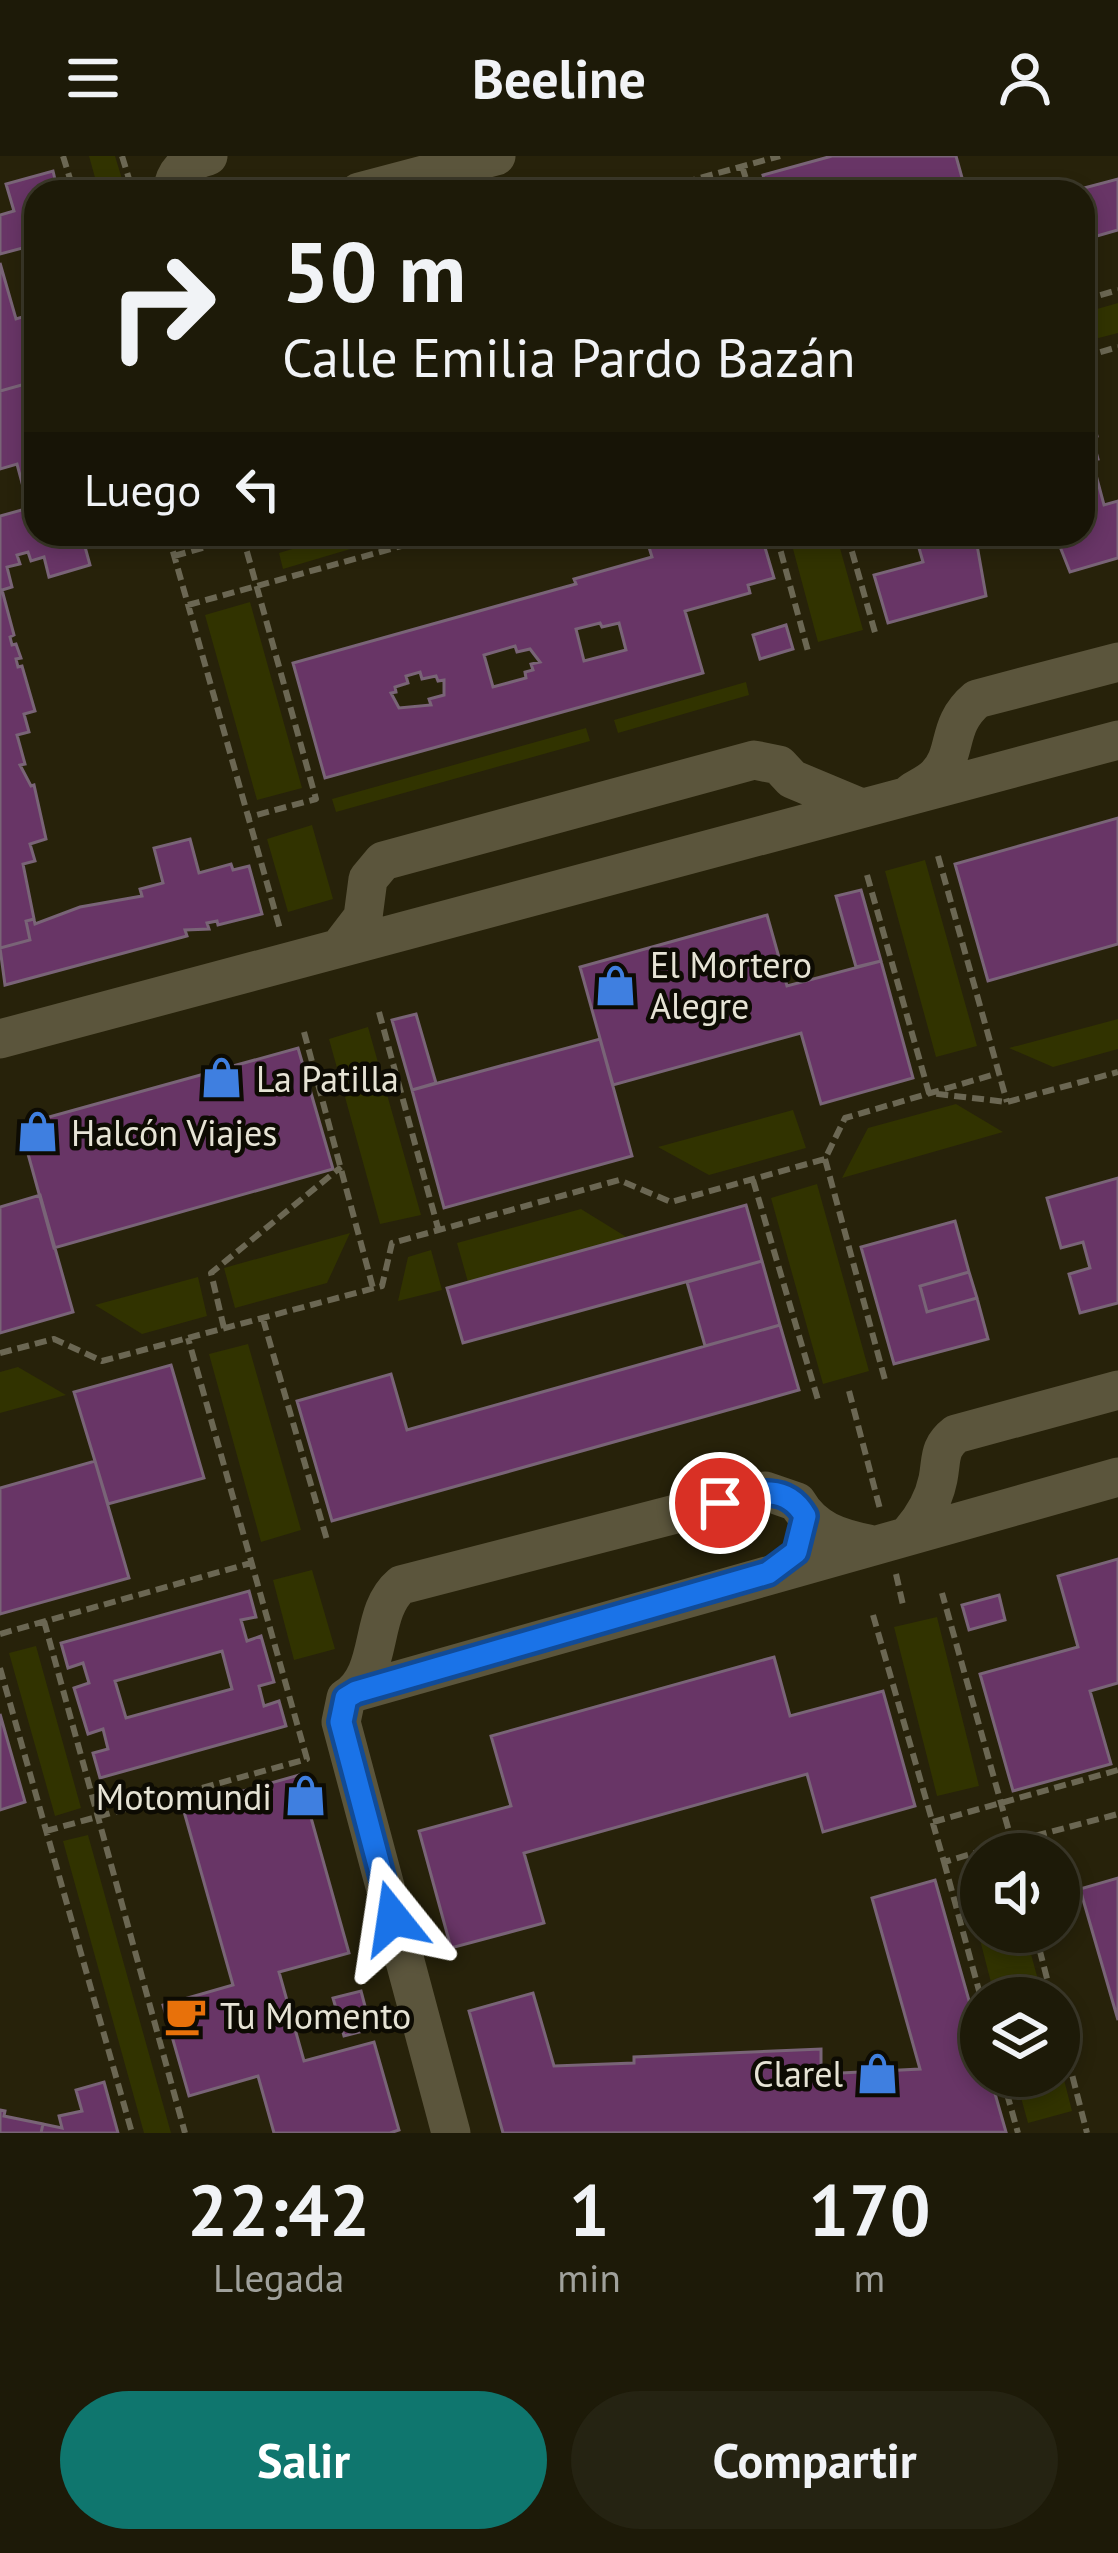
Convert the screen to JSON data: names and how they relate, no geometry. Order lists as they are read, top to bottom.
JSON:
{
  "places": {
    "shop": [
      "El Mortero Alegre",
      "La Patilla",
      "Halcón Viajes",
      "Motomundi",
      "Clarel"
    ],
    "cafe": ["Tu Momento"]
  },
  "page": {
    "header": "Beeline",
    "turn": ["50 m", "Calle Emilia Pardo Bazán"],
    "then": "Luego",
    "eta": [
      "22:42",
      "Llegada",
      "1",
      "min",
      "170",
      "m"
    ],
    "buttons": ["Salir", "Compartir"]
  }
}
